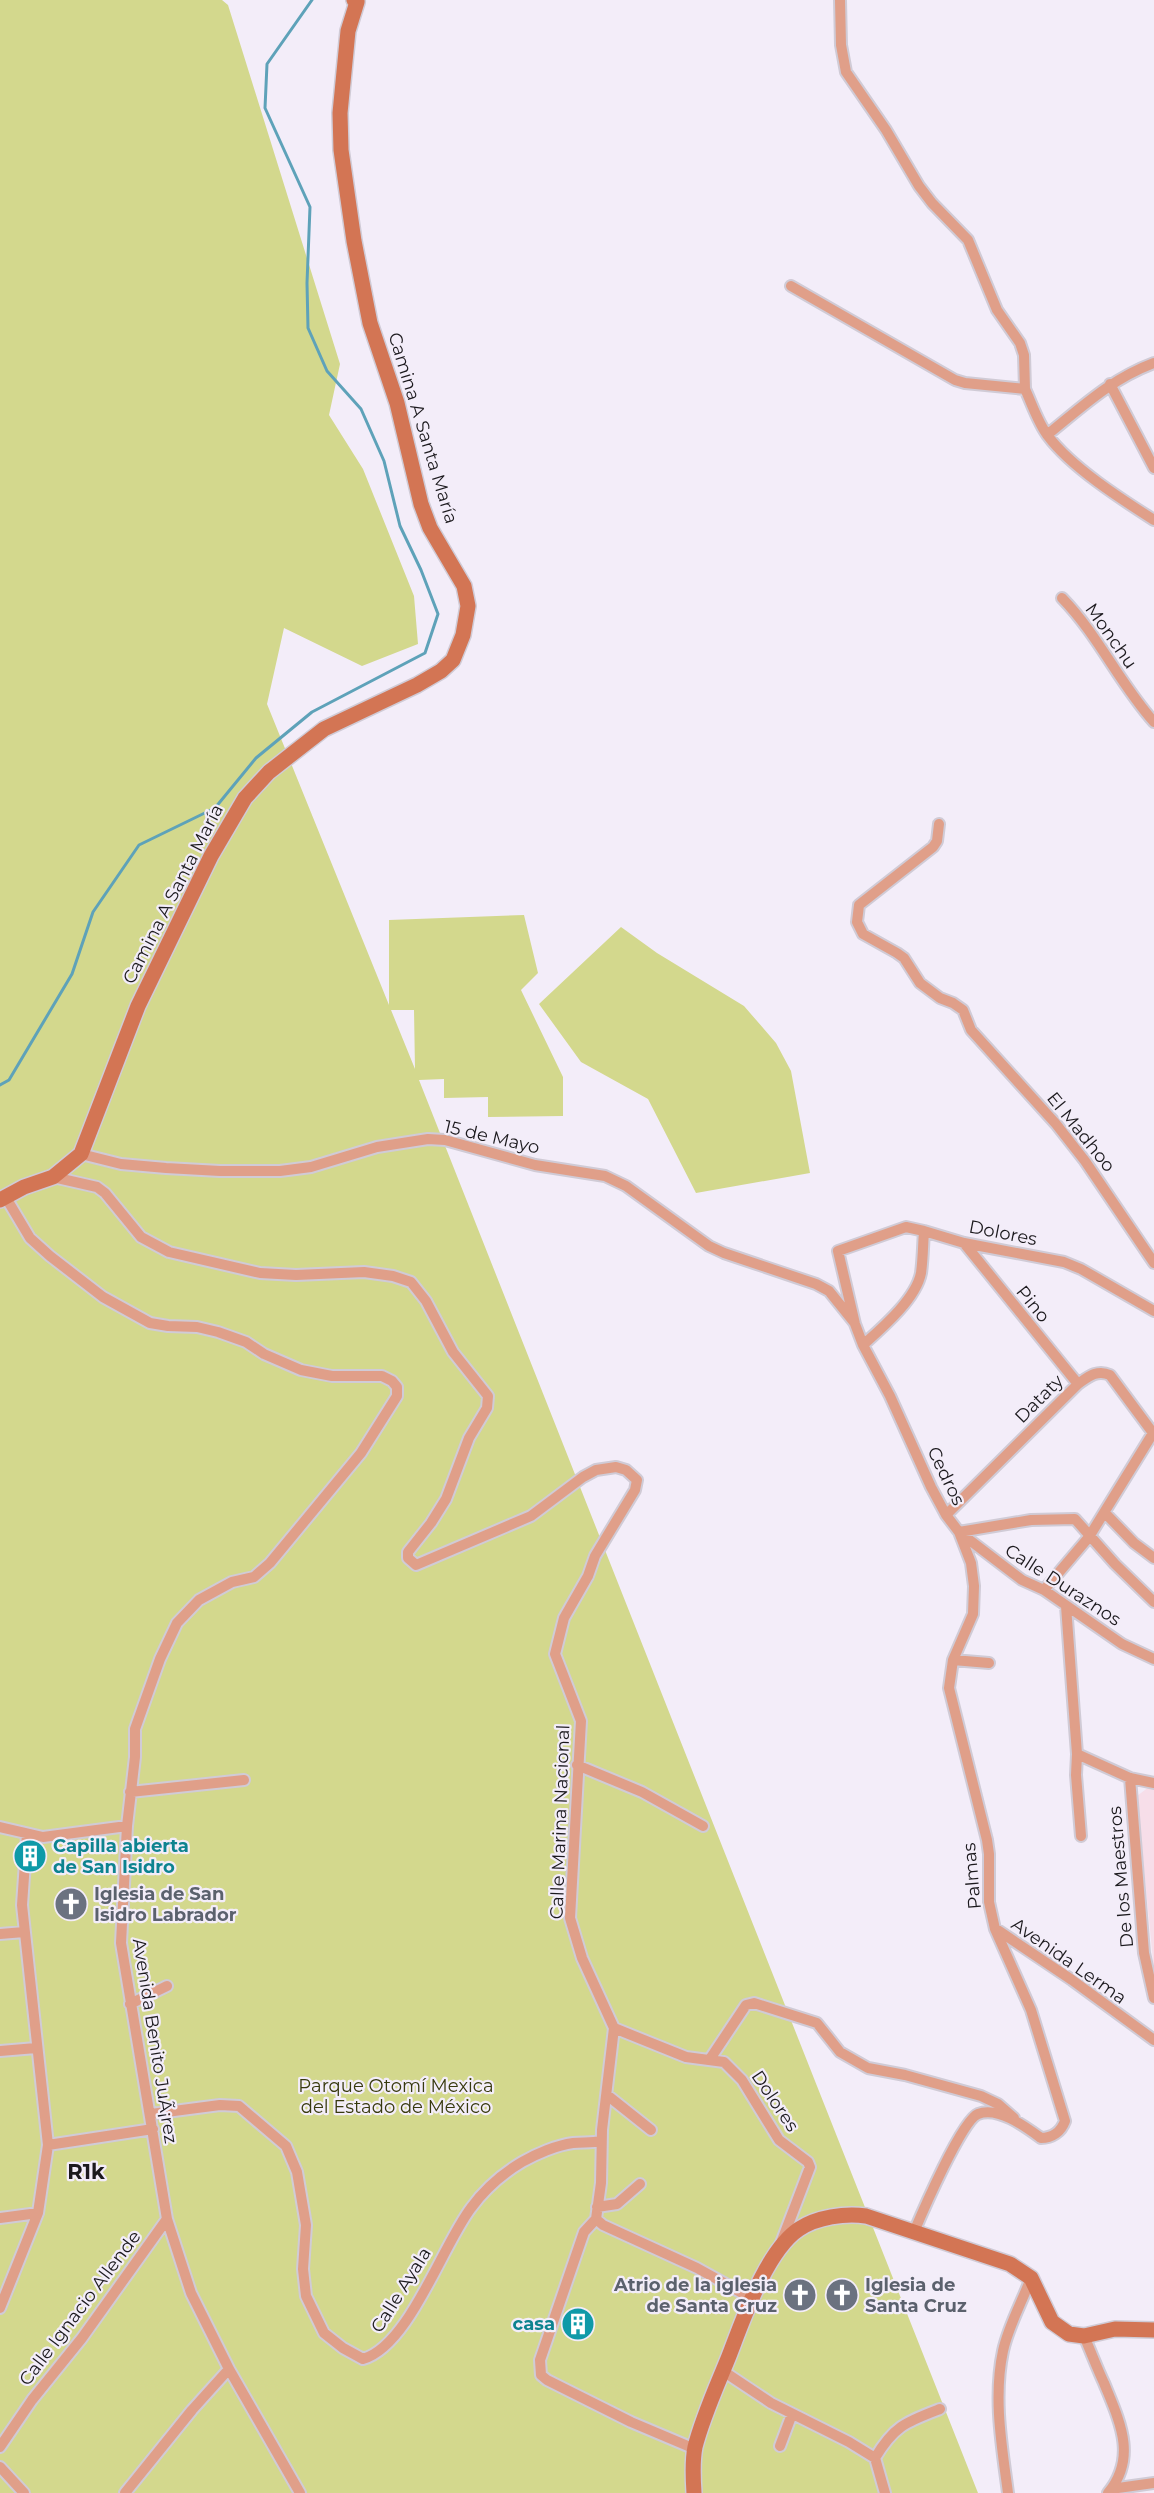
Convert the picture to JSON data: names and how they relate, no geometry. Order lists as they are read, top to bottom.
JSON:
{
  "streets": {
    "main road": ["Camina A Santa María"],
    "street": [
      "Monchu",
      "El Madhoo",
      "15 de Mayo",
      "Dolores",
      "Pino",
      "Dataty",
      "Cedros",
      "Calle Duraznos",
      "Calle Marina Nacional",
      "Palmas",
      "De los Maestros",
      "Avenida Lerma",
      "Avenida Benito JuÃ¡rez",
      "Calle Ayala",
      "Calle Ignacio Allende"
    ]
  },
  "crossings": [
    ["Camina A Santa María", "15 de Mayo"],
    ["Camina A Santa María", "Calle Marina Nacional"],
    ["Camina A Santa María", "Avenida Benito JuÃ¡rez"],
    ["15 de Mayo", "Cedros"],
    ["Dolores", "Pino"],
    ["Dolores", "Cedros"],
    ["Dolores", "Calle Marina Nacional"],
    ["Dolores", "Palmas"],
    ["Pino", "Dataty"],
    ["Dataty", "Cedros"],
    ["Cedros", "Calle Duraznos"],
    ["Cedros", "Palmas"],
    ["Calle Duraznos", "Palmas"],
    ["Palmas", "Avenida Lerma"],
    ["Avenida Benito JuÃ¡rez", "Calle Ayala"],
    ["Avenida Benito JuÃ¡rez", "Calle Ignacio Allende"]
  ],
  "districts": ["R1k"],
  "parks": ["Parque Otomí Mexica del Estado de México"],
  "places": {
    "building": ["Capilla abierta de San Isidro", "casa"],
    "church": ["Iglesia de San Isidro Labrador", "Atrio de la iglesia de Santa Cruz", "Iglesia de Santa Cruz"]
  }
}
